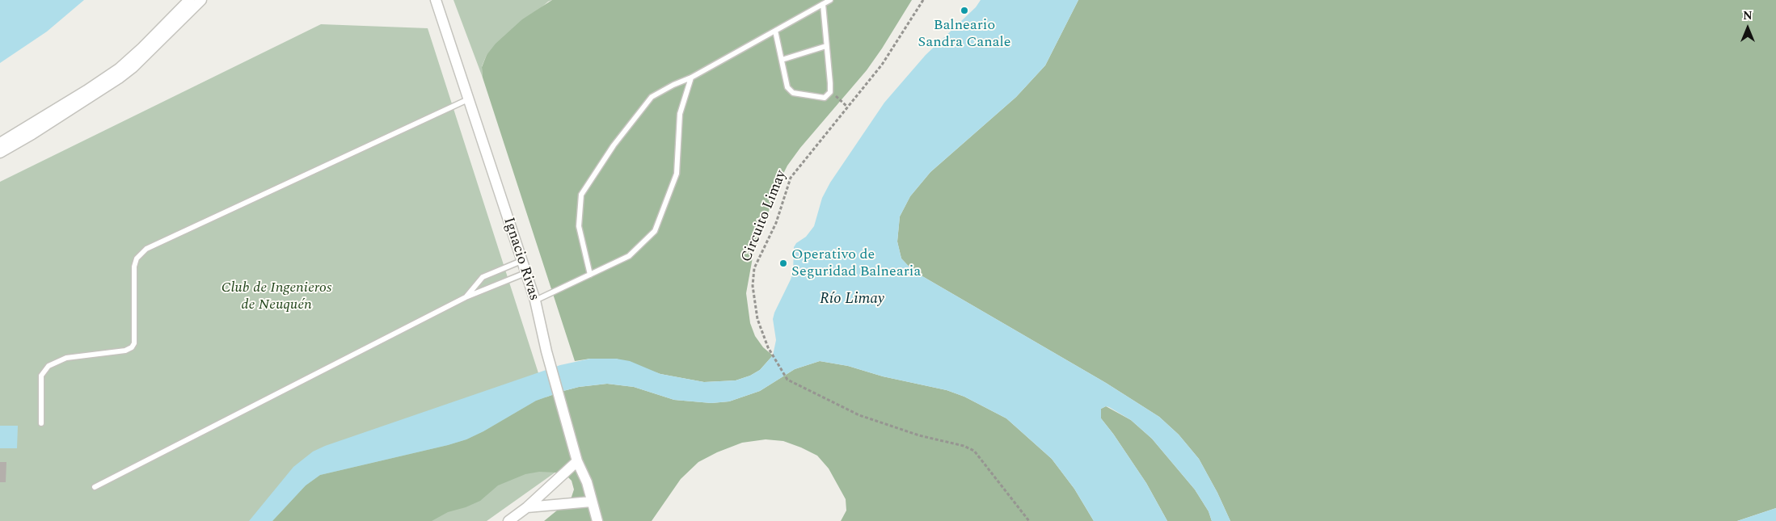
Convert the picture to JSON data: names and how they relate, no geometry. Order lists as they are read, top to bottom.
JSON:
{
  "streets": {
    "street": ["Ignacio Rivas"],
    "path": ["Circuito Limay"]
  },
  "water": ["Río Limay"],
  "parks": ["Club de Ingenieros de Neuquén"],
  "places": ["Balneario Sandra Canale", "Operativo de Seguridad Balnearia"],
  "north": "top"
}
